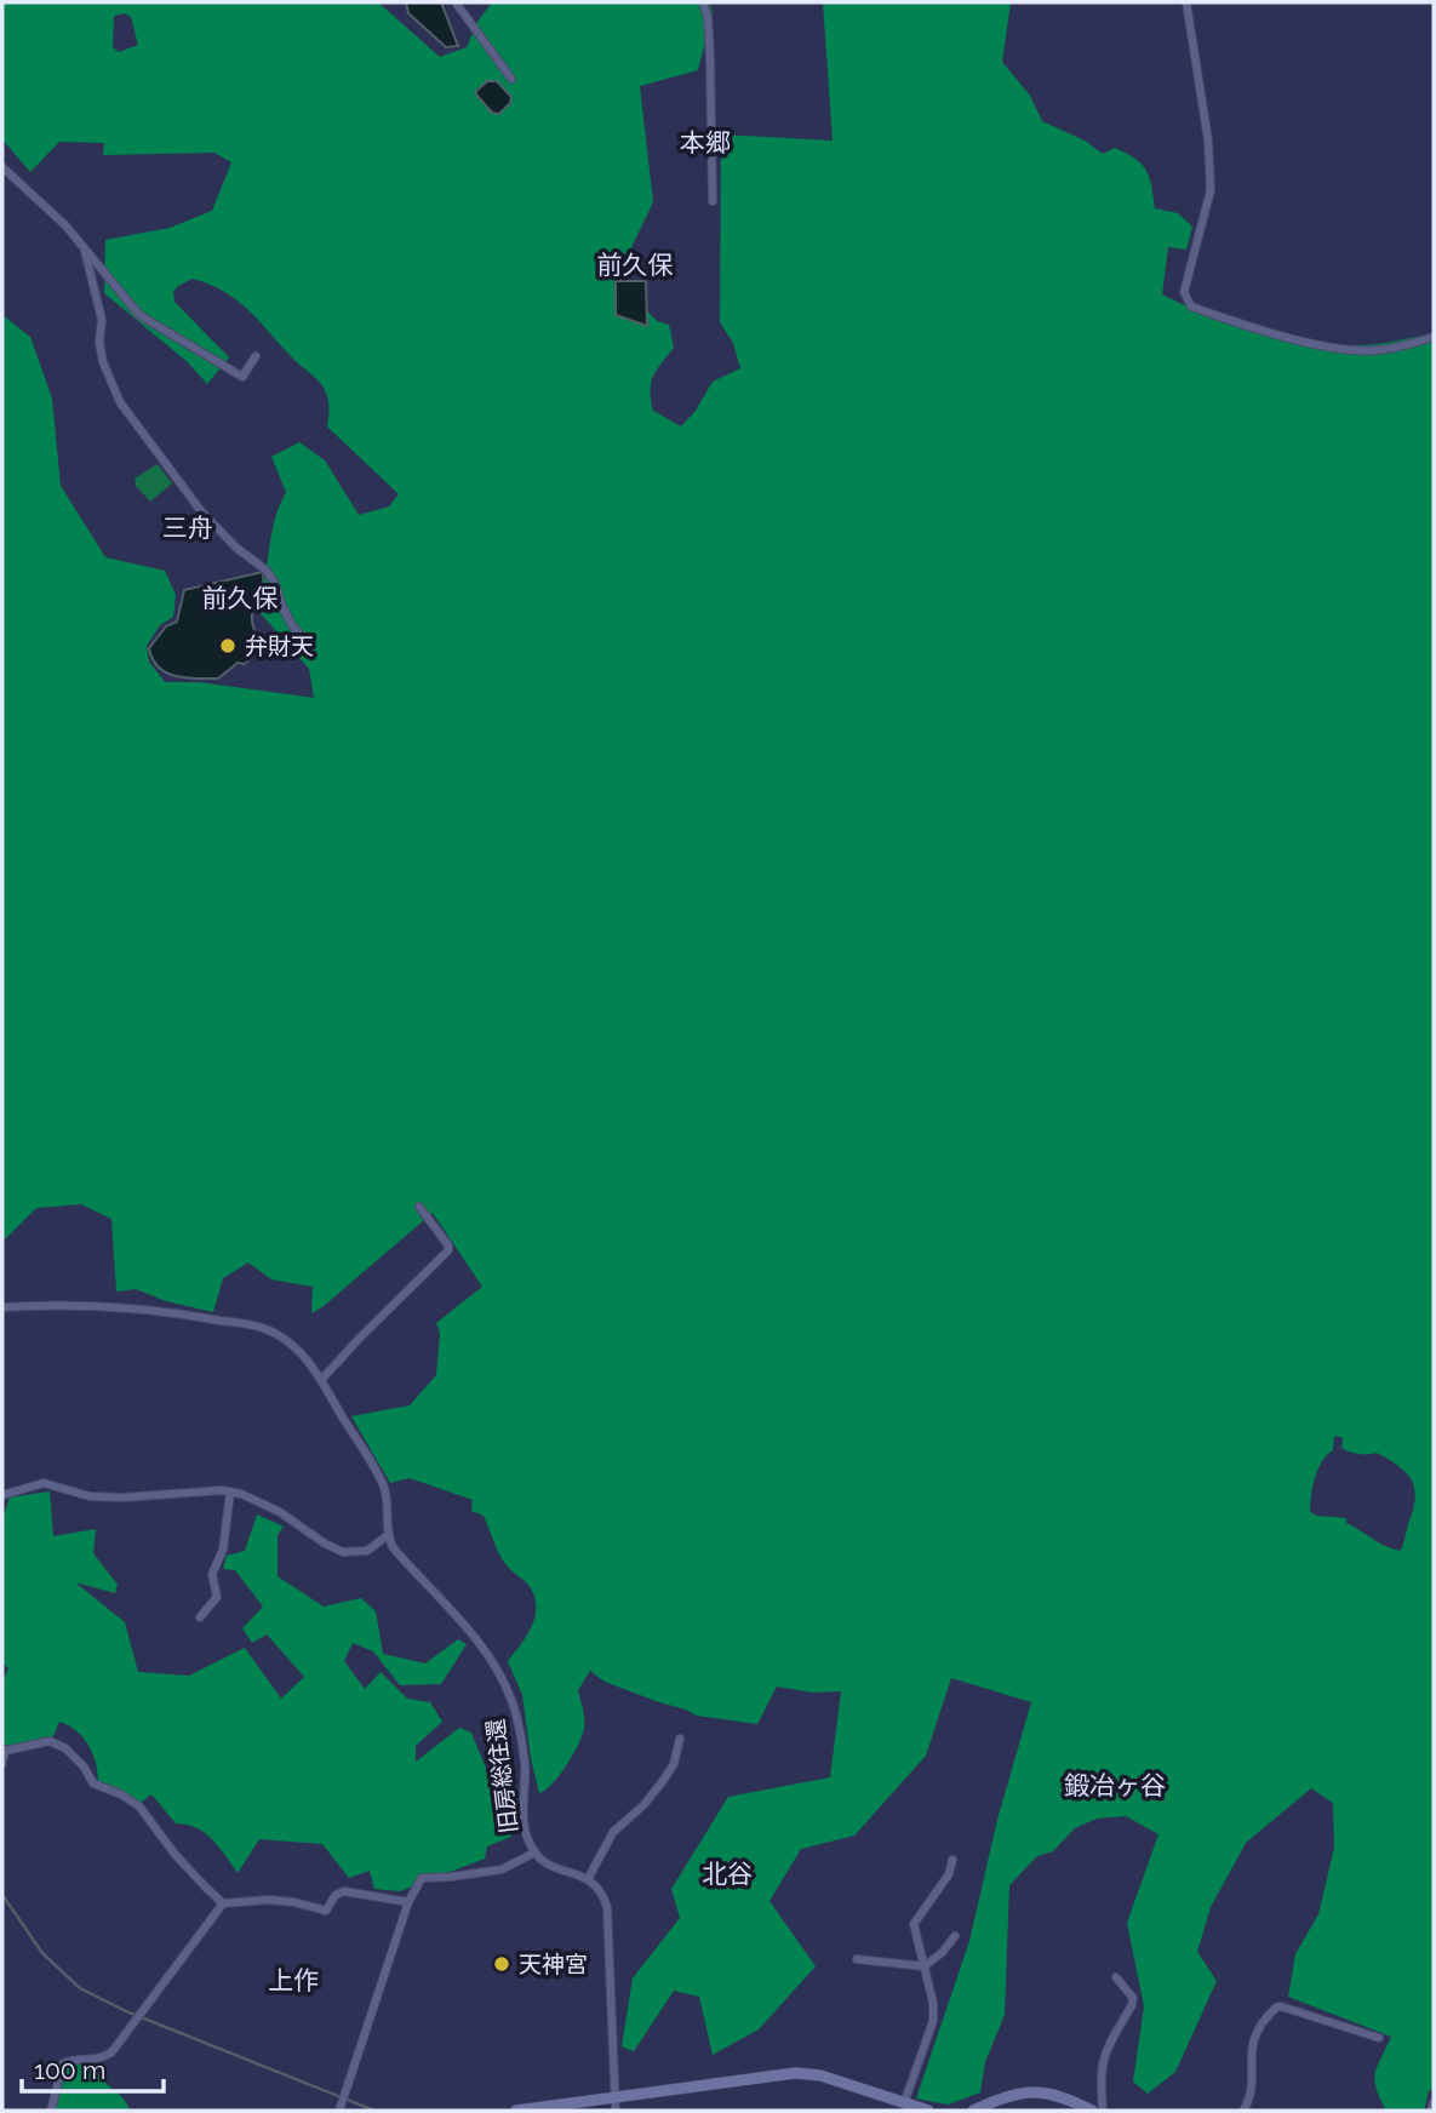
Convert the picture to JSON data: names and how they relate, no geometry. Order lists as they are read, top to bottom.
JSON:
{
  "streets": {
    "street": ["旧房総往還"]
  },
  "districts": [
    "本郷",
    "前久保",
    "三舟",
    "前久保",
    "鍛冶ヶ谷",
    "北谷",
    "上作"
  ],
  "places": ["弁財天", "天神宮"],
  "scale_bar": "100 m"
}
